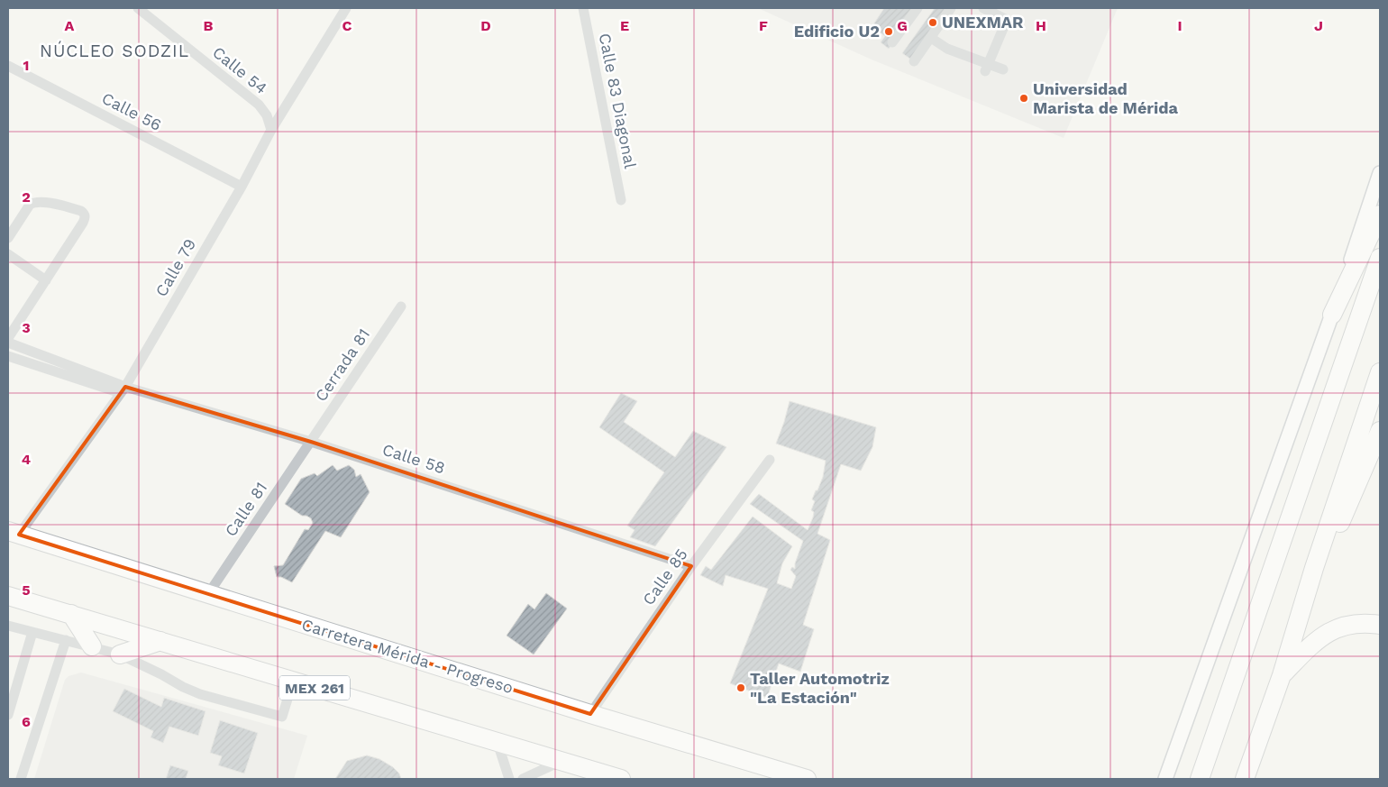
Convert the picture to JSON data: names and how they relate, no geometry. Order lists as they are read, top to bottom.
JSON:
{
  "streets": {
    "highway": ["Carretera Mérida - Progreso", "MEX 261"],
    "street": [
      "Calle 54",
      "Calle 83 Diagonal",
      "Calle 56",
      "Calle 79",
      "Cerrada 81",
      "Calle 58",
      "Calle 81",
      "Calle 85"
    ]
  },
  "crossings": [
    ["Calle 54", "Calle 79"],
    ["Calle 56", "Calle 79"],
    ["Calle 79", "Calle 58"],
    ["Calle 79", "Carretera Mérida - Progreso"],
    ["Cerrada 81", "Calle 58"],
    ["Cerrada 81", "Calle 81"],
    ["Calle 58", "Calle 81"],
    ["Calle 58", "Calle 85"],
    ["Calle 81", "Carretera Mérida - Progreso"],
    ["Calle 85", "Carretera Mérida - Progreso"]
  ],
  "districts": ["NÚCLEO SODZIL"],
  "places": [
    "UNEXMAR",
    "Edificio U2",
    "Universidad Marista de Mérida",
    "Taller Automotriz \"La Estación\""
  ],
  "grid": {
    "columns": [
      "A",
      "B",
      "C",
      "D",
      "E",
      "F",
      "G",
      "H",
      "I",
      "J"
    ],
    "rows": [
      "1",
      "2",
      "3",
      "4",
      "5",
      "6"
    ]
  }
}
